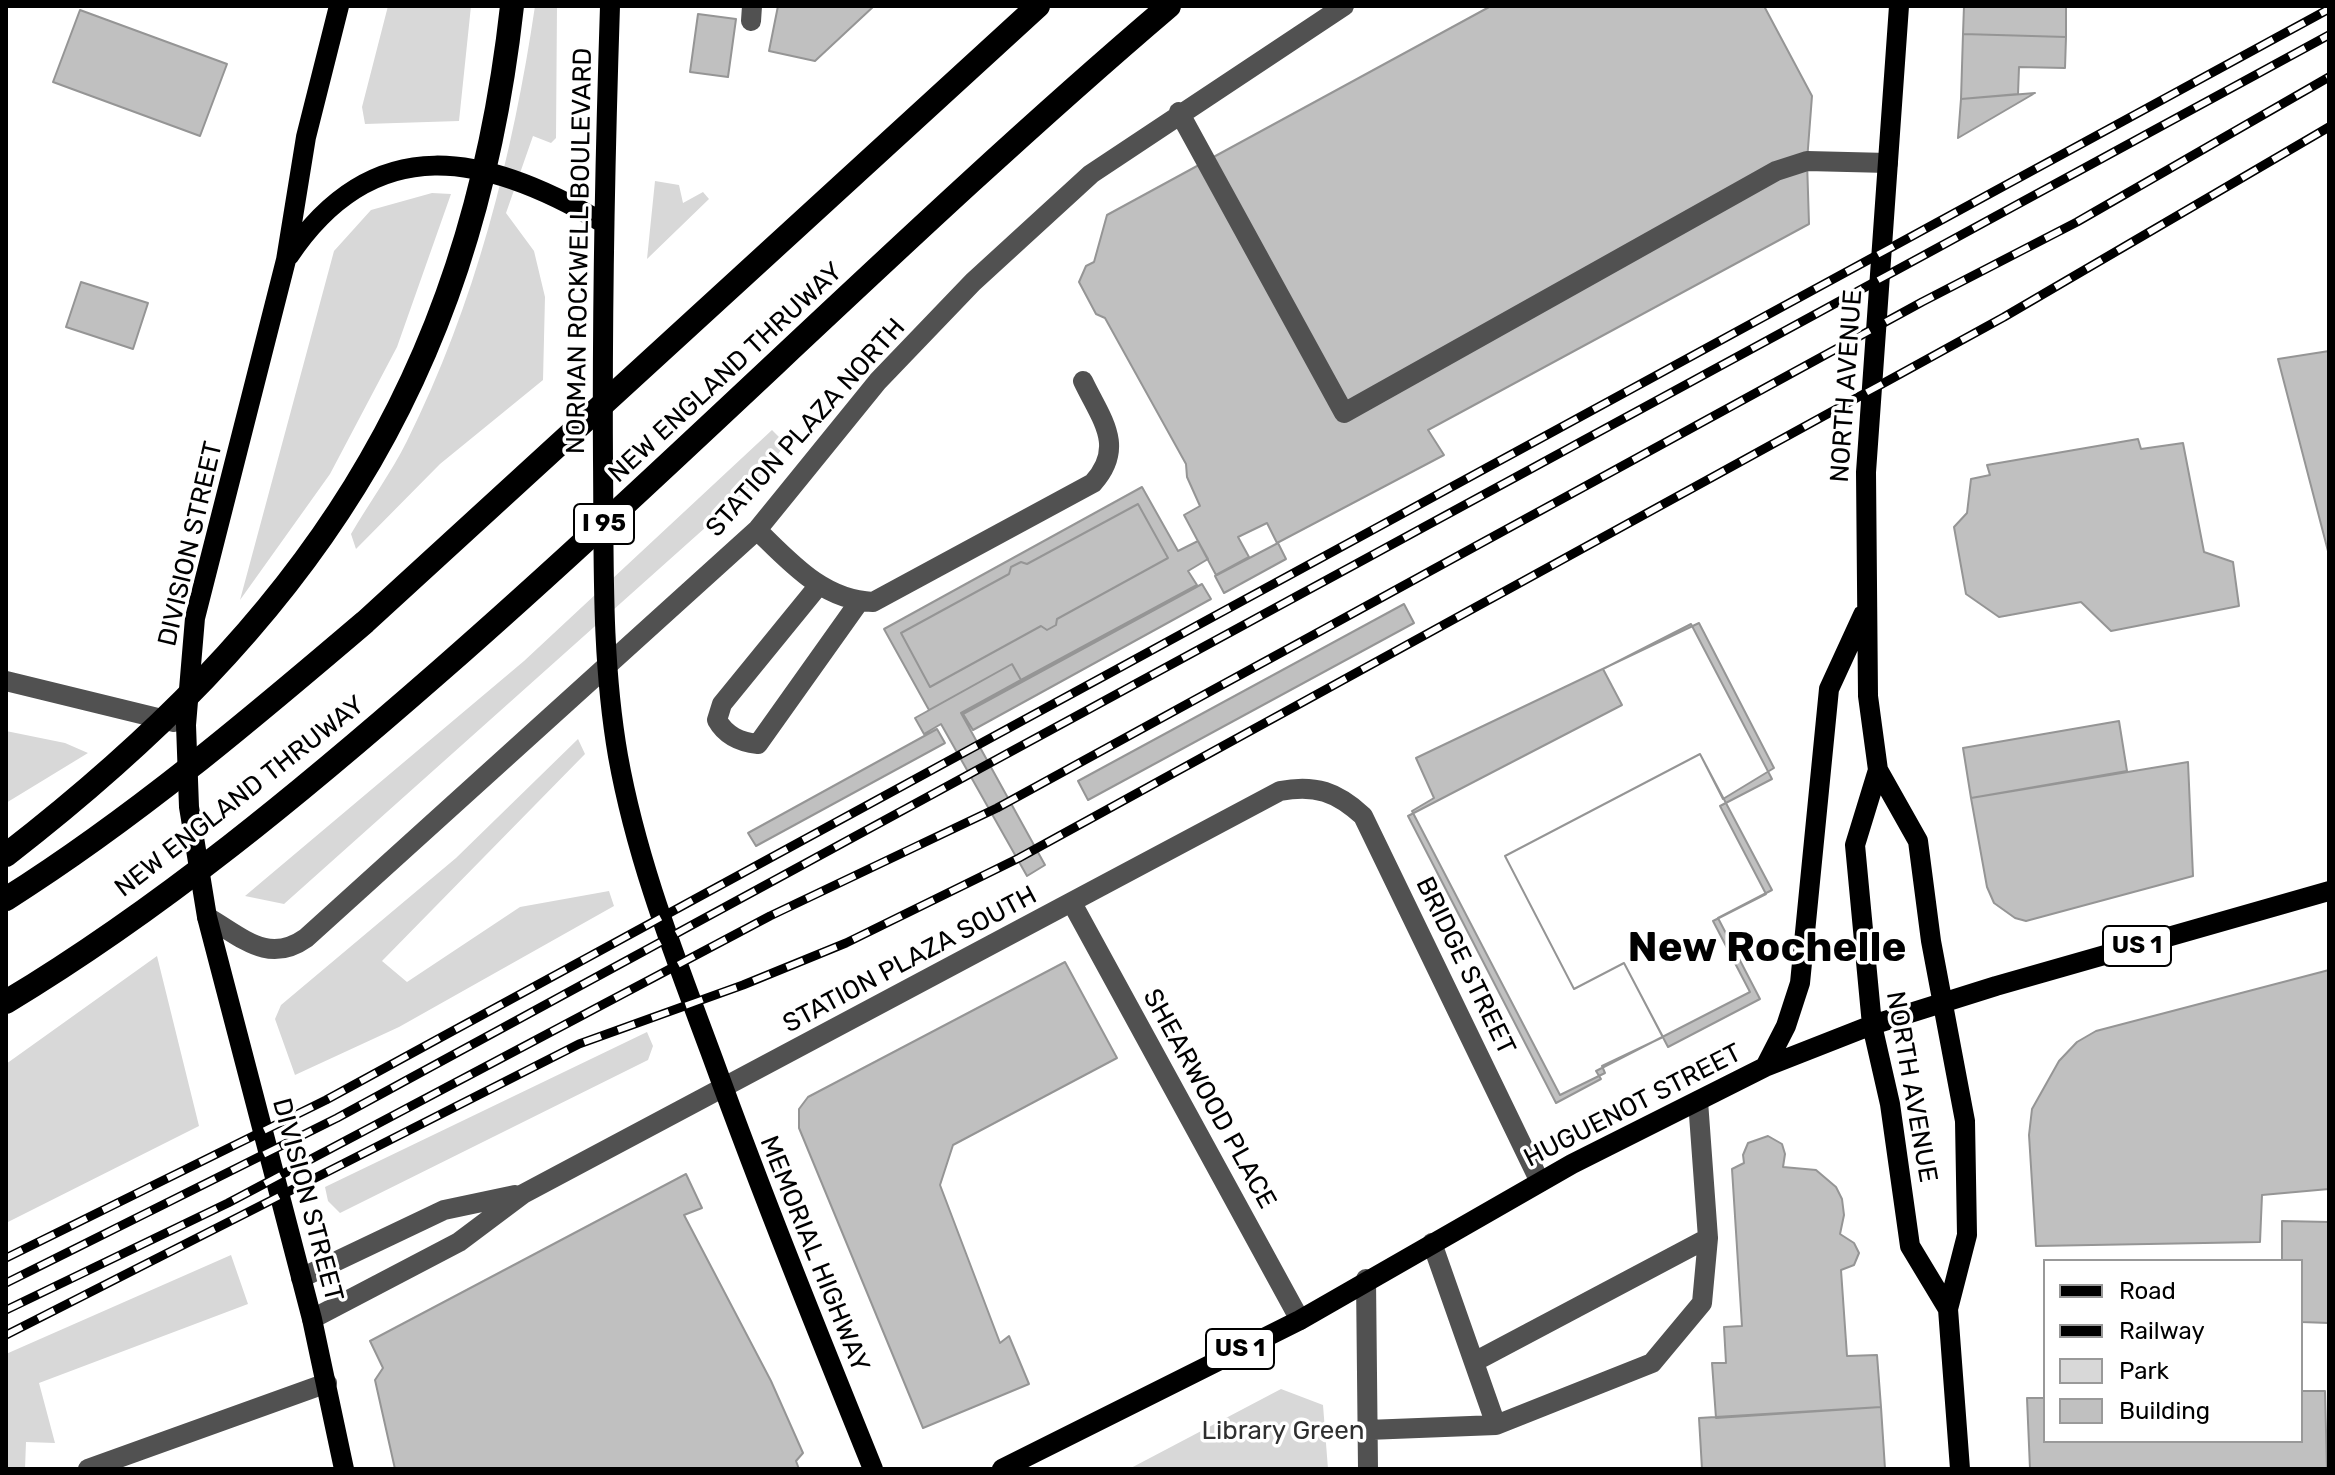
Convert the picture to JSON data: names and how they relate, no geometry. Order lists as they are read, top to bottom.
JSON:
{
  "streets": {
    "highway": ["NEW ENGLAND THRUWAY", "I 95"],
    "main road": [
      "NORMAN ROCKWELL BOULEVARD",
      "NORTH AVENUE",
      "DIVISION STREET",
      "US 1",
      "HUGUENOT STREET",
      "MEMORIAL HIGHWAY"
    ],
    "street": [
      "STATION PLAZA NORTH",
      "STATION PLAZA SOUTH",
      "BRIDGE STREET",
      "SHEARWOOD PLACE"
    ]
  },
  "crossings": [
    ["NORMAN ROCKWELL BOULEVARD", "MEMORIAL HIGHWAY"],
    ["NORTH AVENUE", "HUGUENOT STREET"],
    ["STATION PLAZA NORTH", "DIVISION STREET"],
    ["DIVISION STREET", "STATION PLAZA SOUTH"],
    ["STATION PLAZA SOUTH", "BRIDGE STREET"],
    ["STATION PLAZA SOUTH", "SHEARWOOD PLACE"],
    ["STATION PLAZA SOUTH", "MEMORIAL HIGHWAY"],
    ["BRIDGE STREET", "HUGUENOT STREET"],
    ["SHEARWOOD PLACE", "HUGUENOT STREET"]
  ],
  "districts": ["New Rochelle"],
  "parks": ["Library Green"],
  "legend": [
    "Road",
    "Railway",
    "Park",
    "Building"
  ]
}
